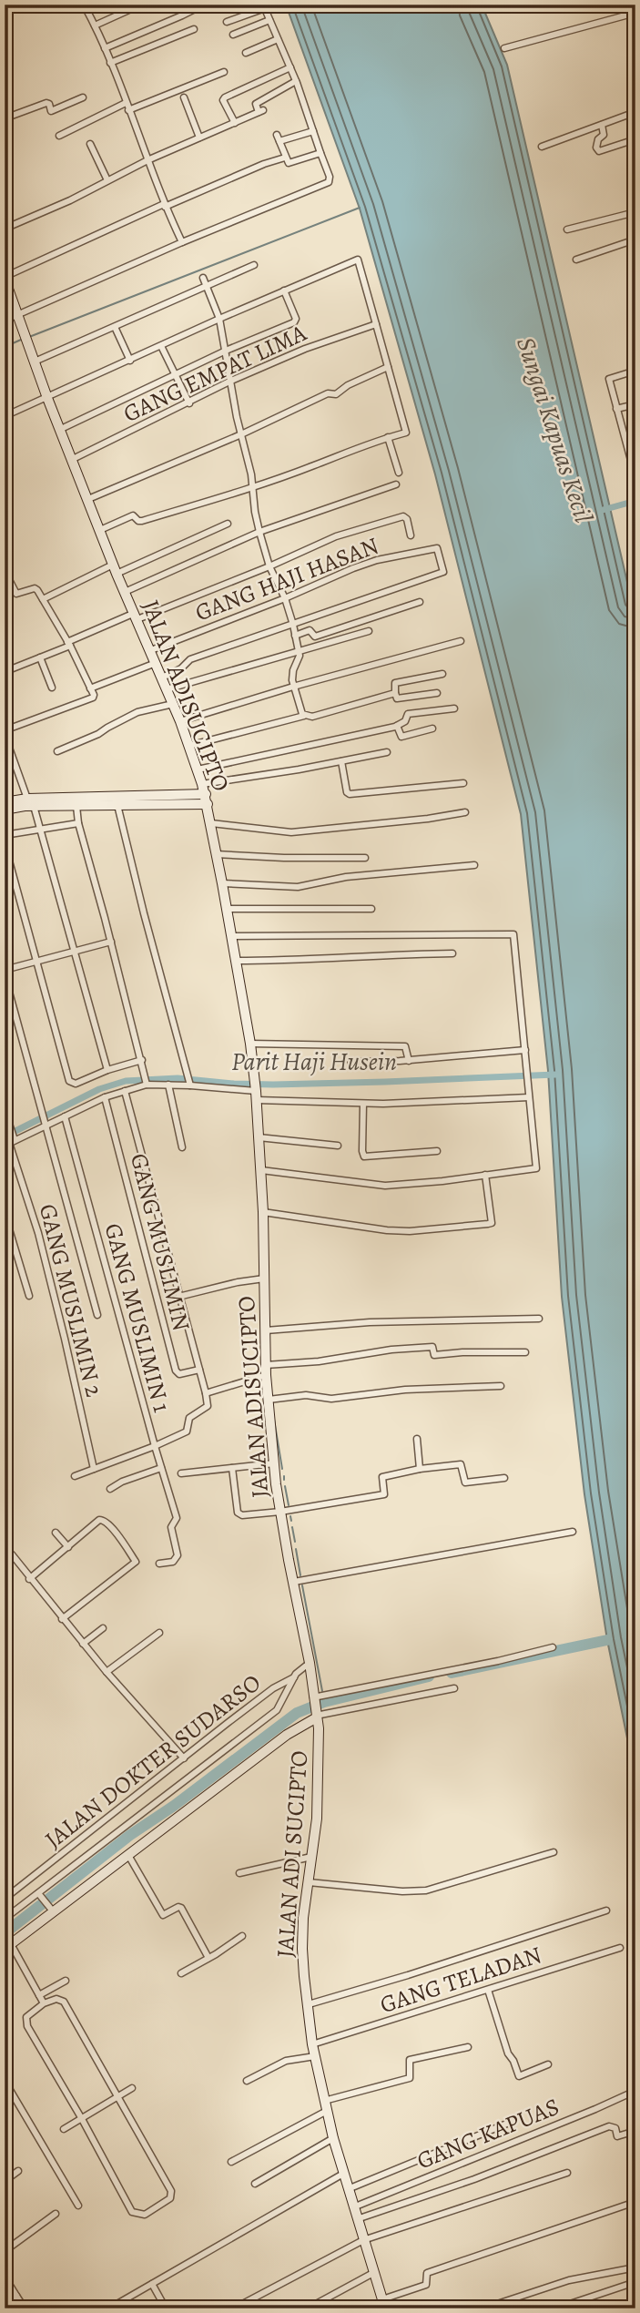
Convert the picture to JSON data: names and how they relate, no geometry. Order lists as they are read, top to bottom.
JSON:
{
  "streets": {
    "main road": ["JALAN ADISUCIPTO", "JALAN ADI SUCIPTO"],
    "street": [
      "GANG EMPAT LIMA",
      "GANG HAJI HASAN",
      "GANG MUSLIMIN",
      "GANG MUSLIMIN 2",
      "GANG MUSLIMIN 1",
      "JALAN DOKTER SUDARSO",
      "GANG TELADAN",
      "GANG KAPUAS"
    ]
  },
  "crossings": [
    ["GANG EMPAT LIMA", "JALAN ADISUCIPTO"],
    ["GANG HAJI HASAN", "JALAN ADISUCIPTO"],
    ["JALAN ADISUCIPTO", "JALAN ADI SUCIPTO"],
    ["JALAN ADI SUCIPTO", "GANG TELADAN"],
    ["JALAN ADI SUCIPTO", "GANG KAPUAS"]
  ],
  "water": ["Sungai Kapuas Kecil", "Parit Haji Husein"]
}
